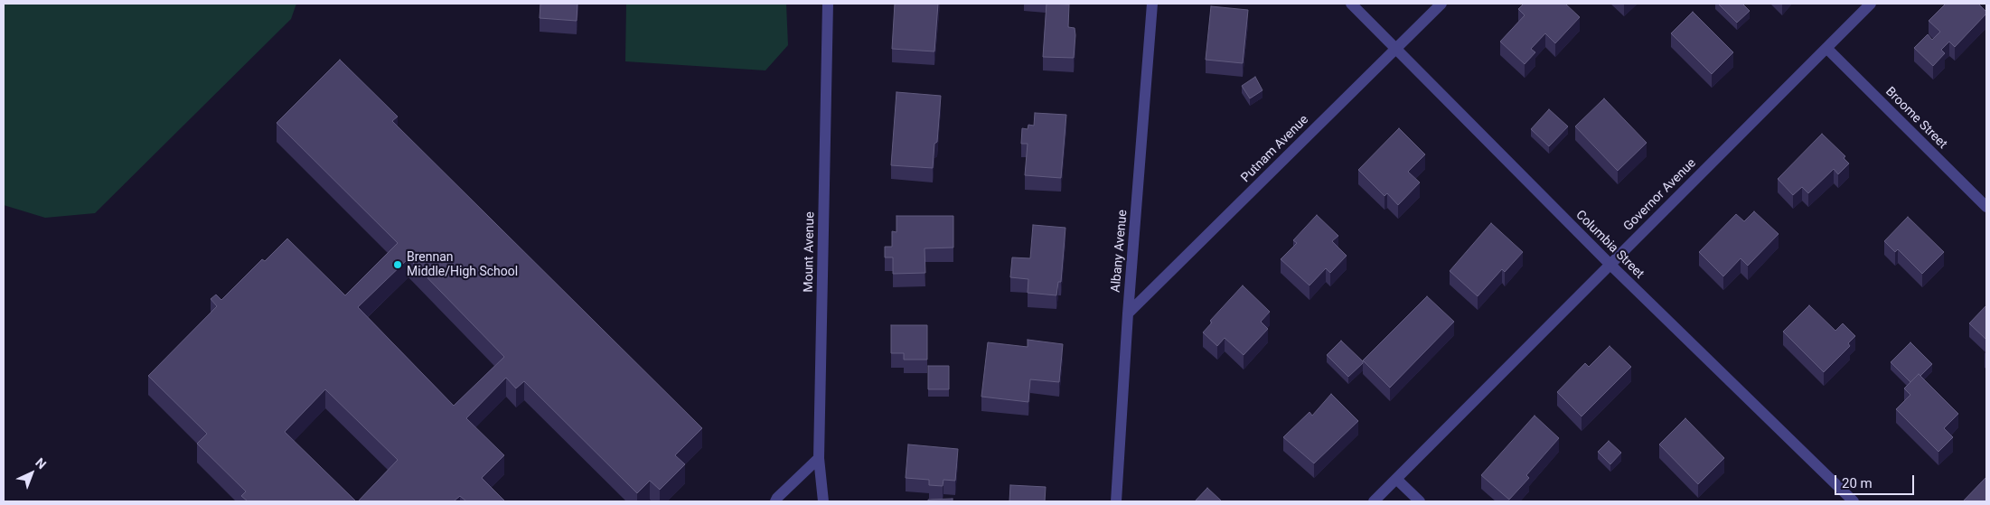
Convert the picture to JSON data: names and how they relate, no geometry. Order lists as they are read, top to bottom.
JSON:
{
  "streets": {
    "street": [
      "Broome Street",
      "Putnam Avenue",
      "Governor Avenue",
      "Columbia Street",
      "Albany Avenue",
      "Mount Avenue"
    ]
  },
  "crossings": [
    ["Broome Street", "Governor Avenue"],
    ["Putnam Avenue", "Columbia Street"],
    ["Putnam Avenue", "Albany Avenue"],
    ["Governor Avenue", "Columbia Street"]
  ],
  "places": ["Brennan Middle/High School"],
  "scale_bar": "20 m",
  "north": "top right"
}
